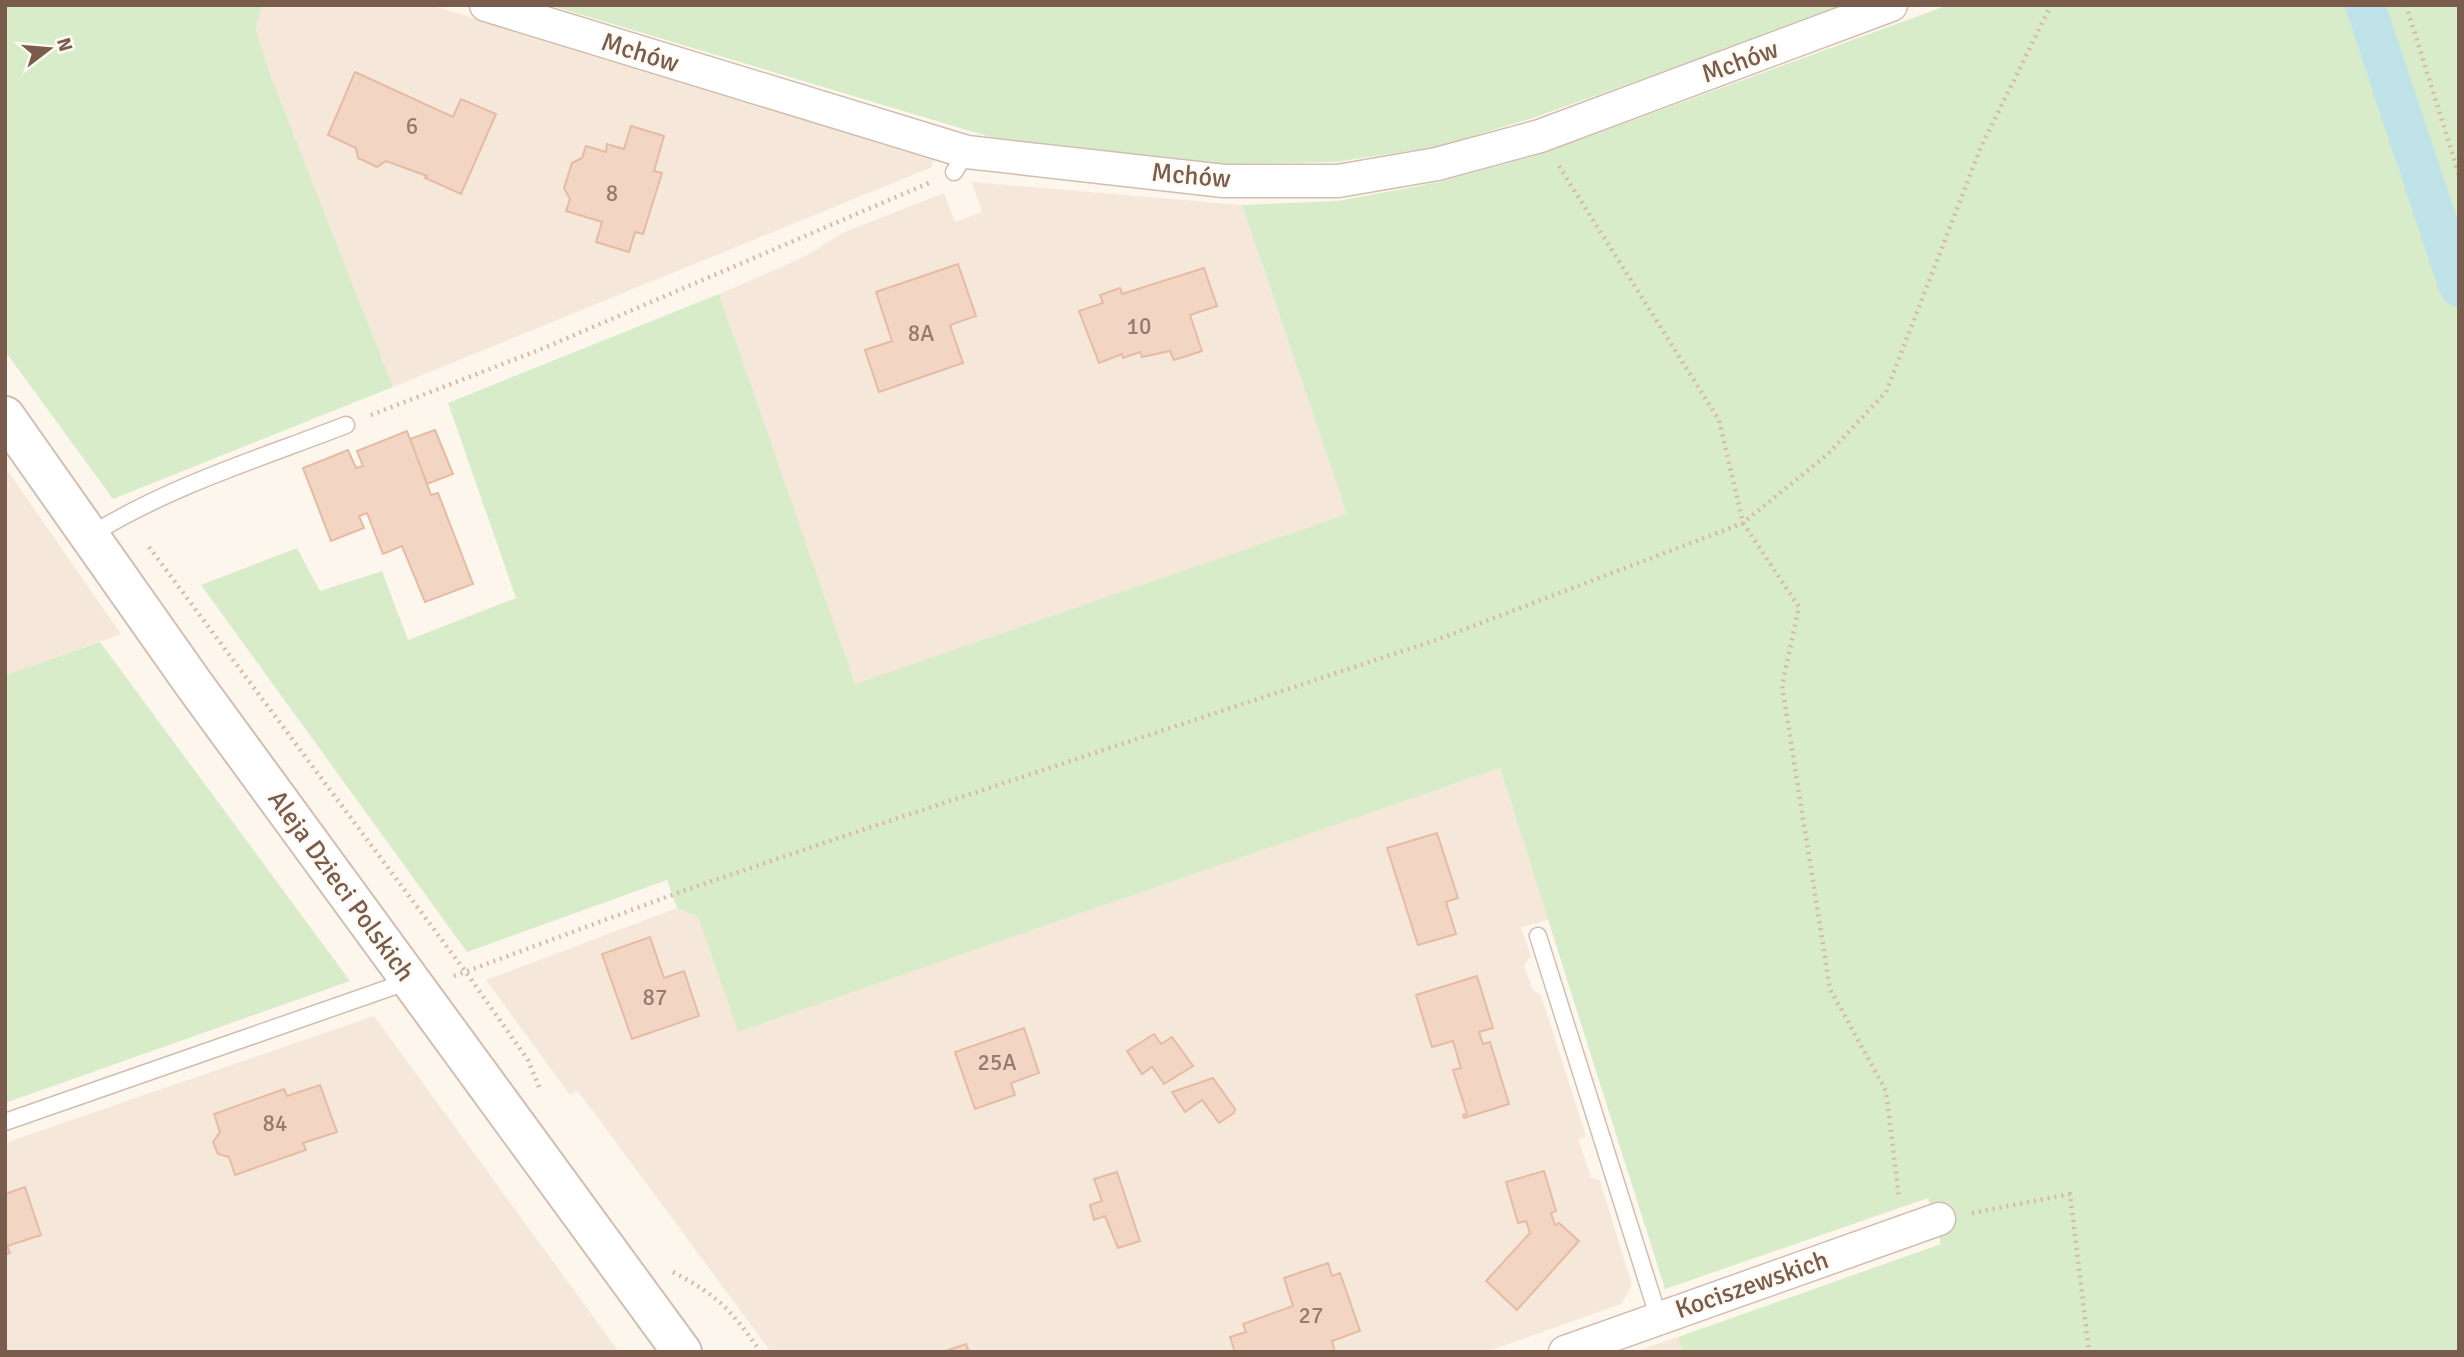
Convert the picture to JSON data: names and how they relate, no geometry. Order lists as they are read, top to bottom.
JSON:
{
  "streets": {
    "street": ["Mchów", "Aleja Dzieci Polskich", "Kociszewskich"]
  },
  "house_numbers": [
    "6",
    "8",
    "10",
    "8A",
    "87",
    "25A",
    "84",
    "27"
  ],
  "north": "right"
}
